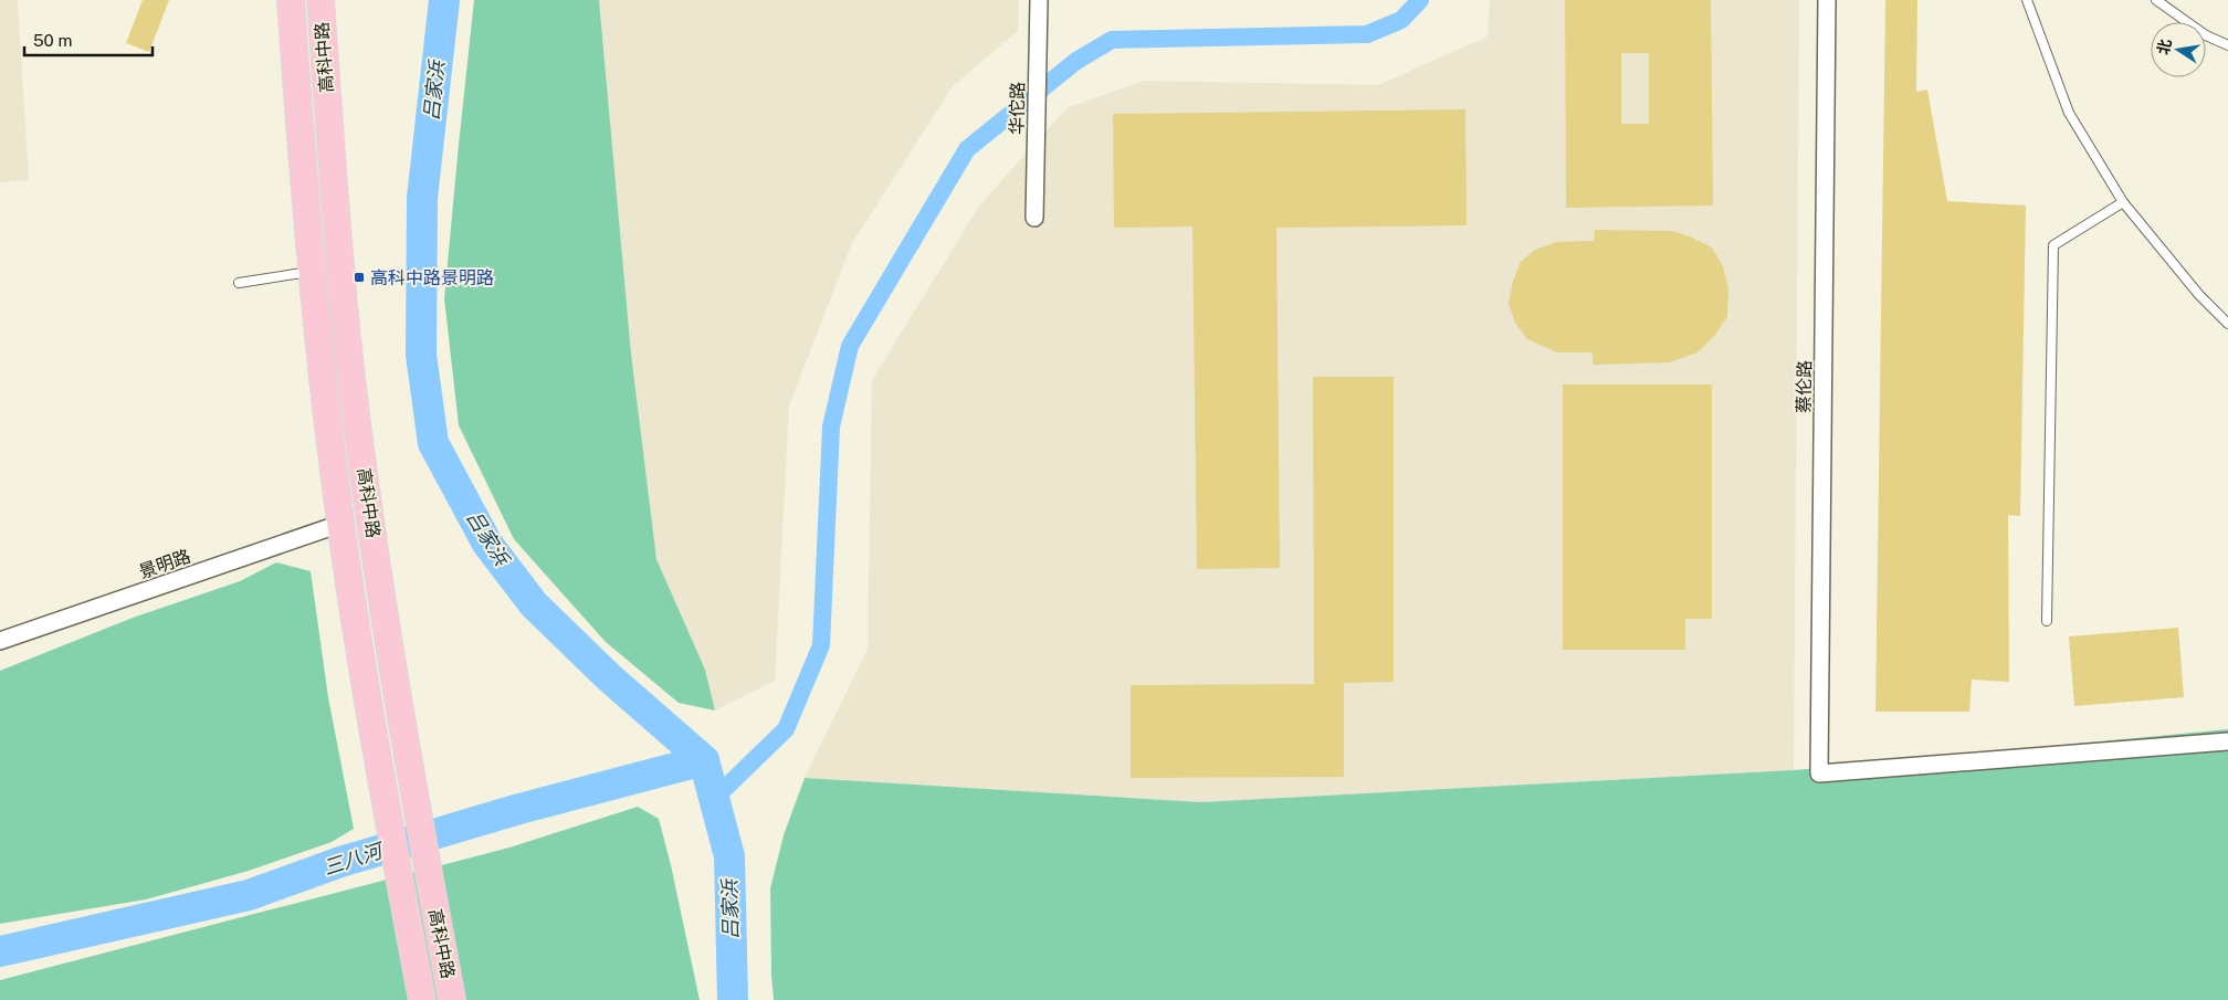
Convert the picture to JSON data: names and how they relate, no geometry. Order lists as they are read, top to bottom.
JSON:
{
  "streets": {
    "main road": ["高科中路"],
    "street": ["华佗路", "蔡伦路", "景明路"]
  },
  "crossings": [
    ["高科中路", "景明路"]
  ],
  "water": ["吕家浜", "三八河"],
  "places": {
    "transit": ["高科中路景明路"]
  },
  "scale_bar": "50 m",
  "north": "left"
}
